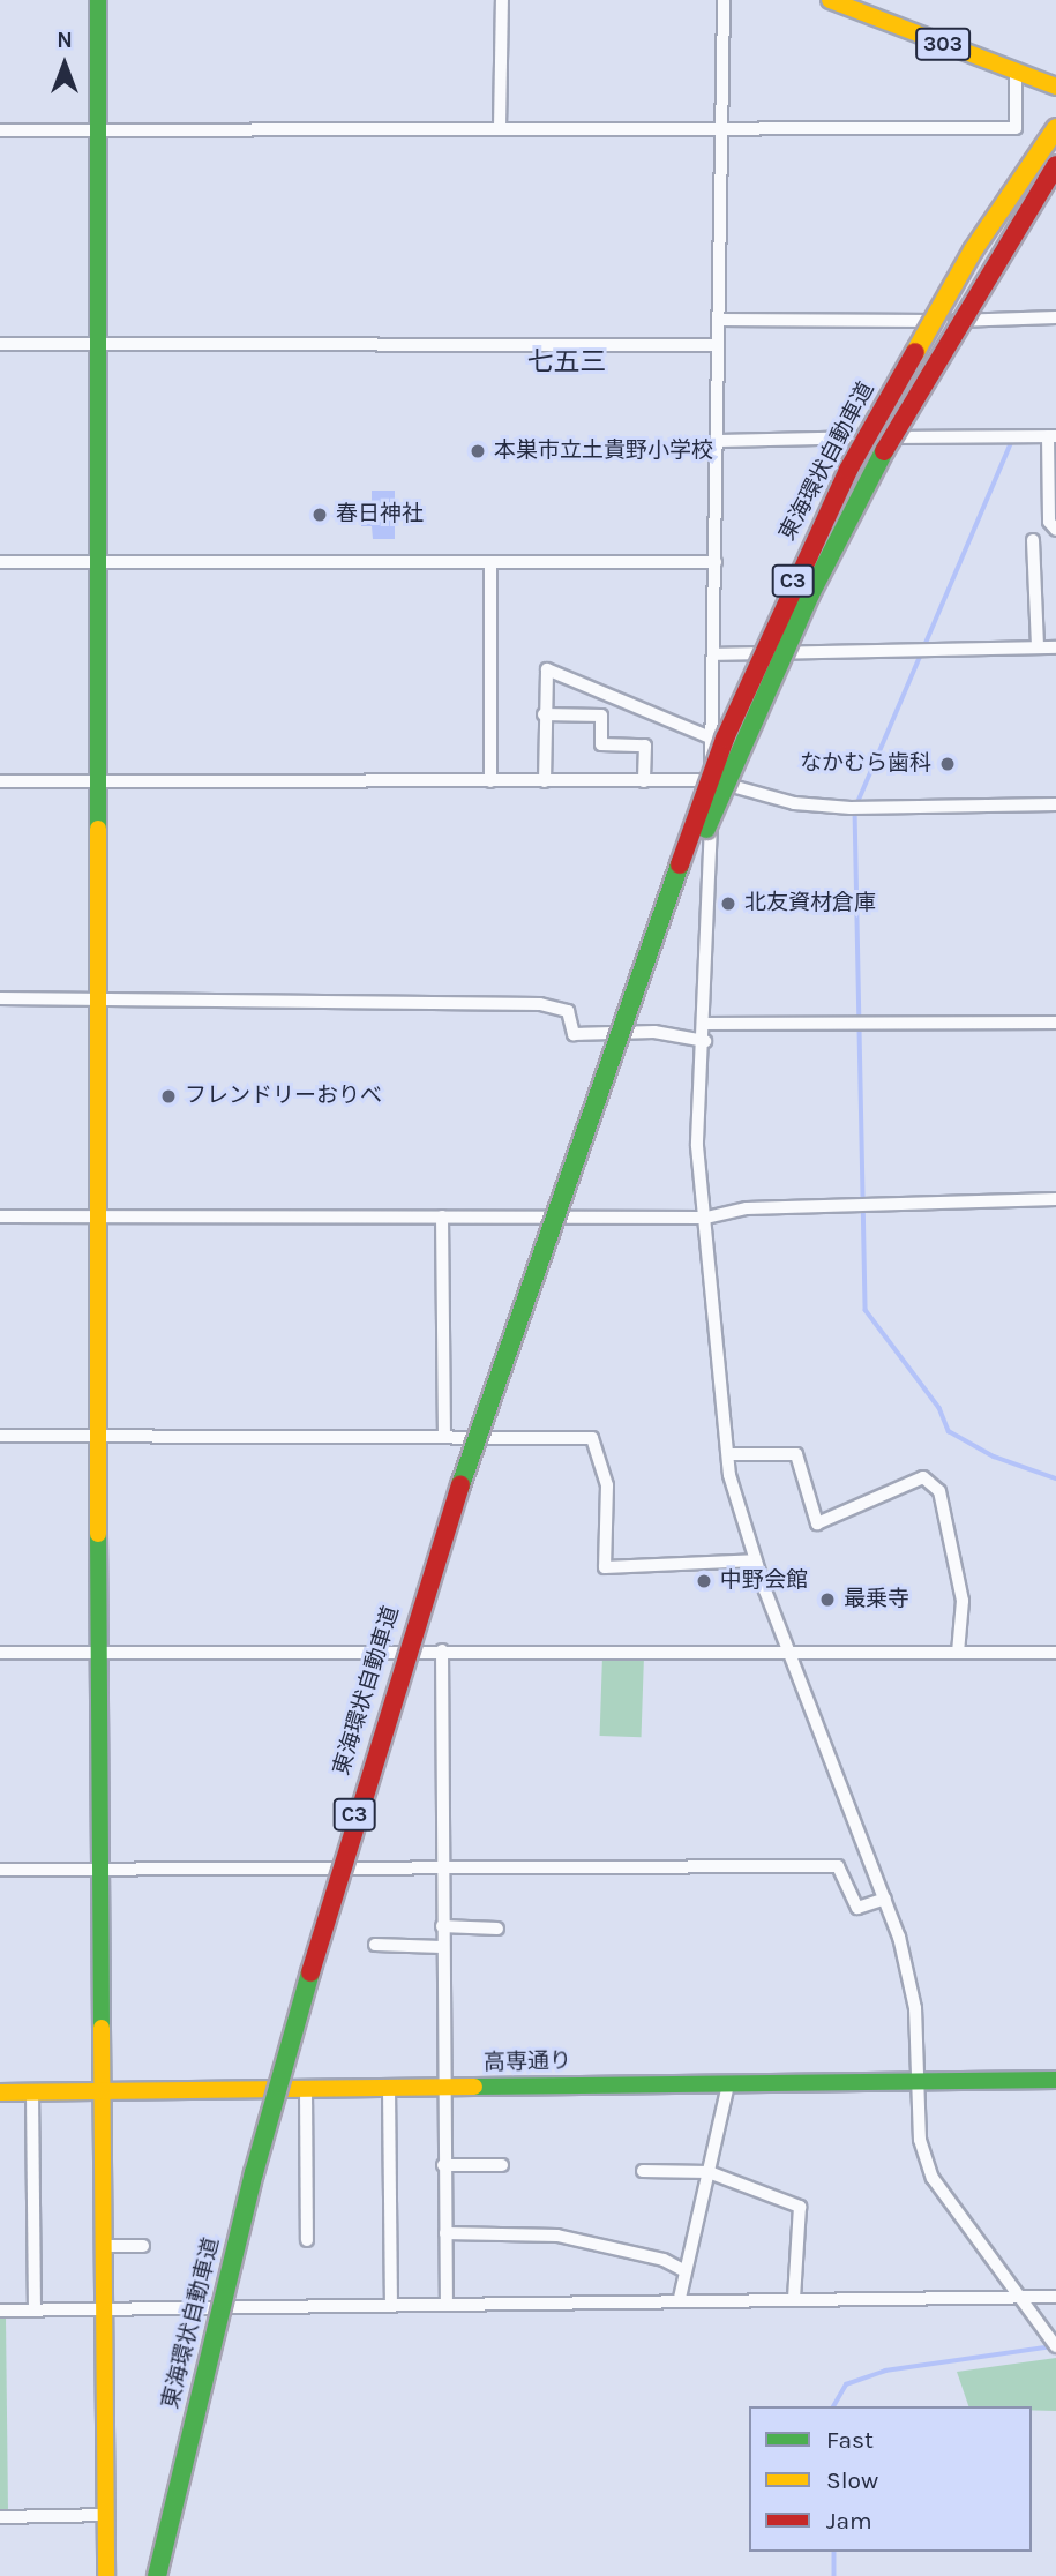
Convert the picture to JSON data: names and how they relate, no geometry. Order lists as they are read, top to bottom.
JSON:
{
  "streets": {
    "main road": [
      "303",
      "東海環状自動車道",
      "C3",
      "高専通り"
    ]
  },
  "districts": ["七五三"],
  "places": [
    "本巣市立土貴野小学校",
    "春日神社",
    "なかむら歯科",
    "北友資材倉庫",
    "フレンドリーおりべ",
    "中野会館",
    "最乗寺"
  ],
  "legend": ["Fast", "Slow", "Jam"],
  "north": "top"
}
